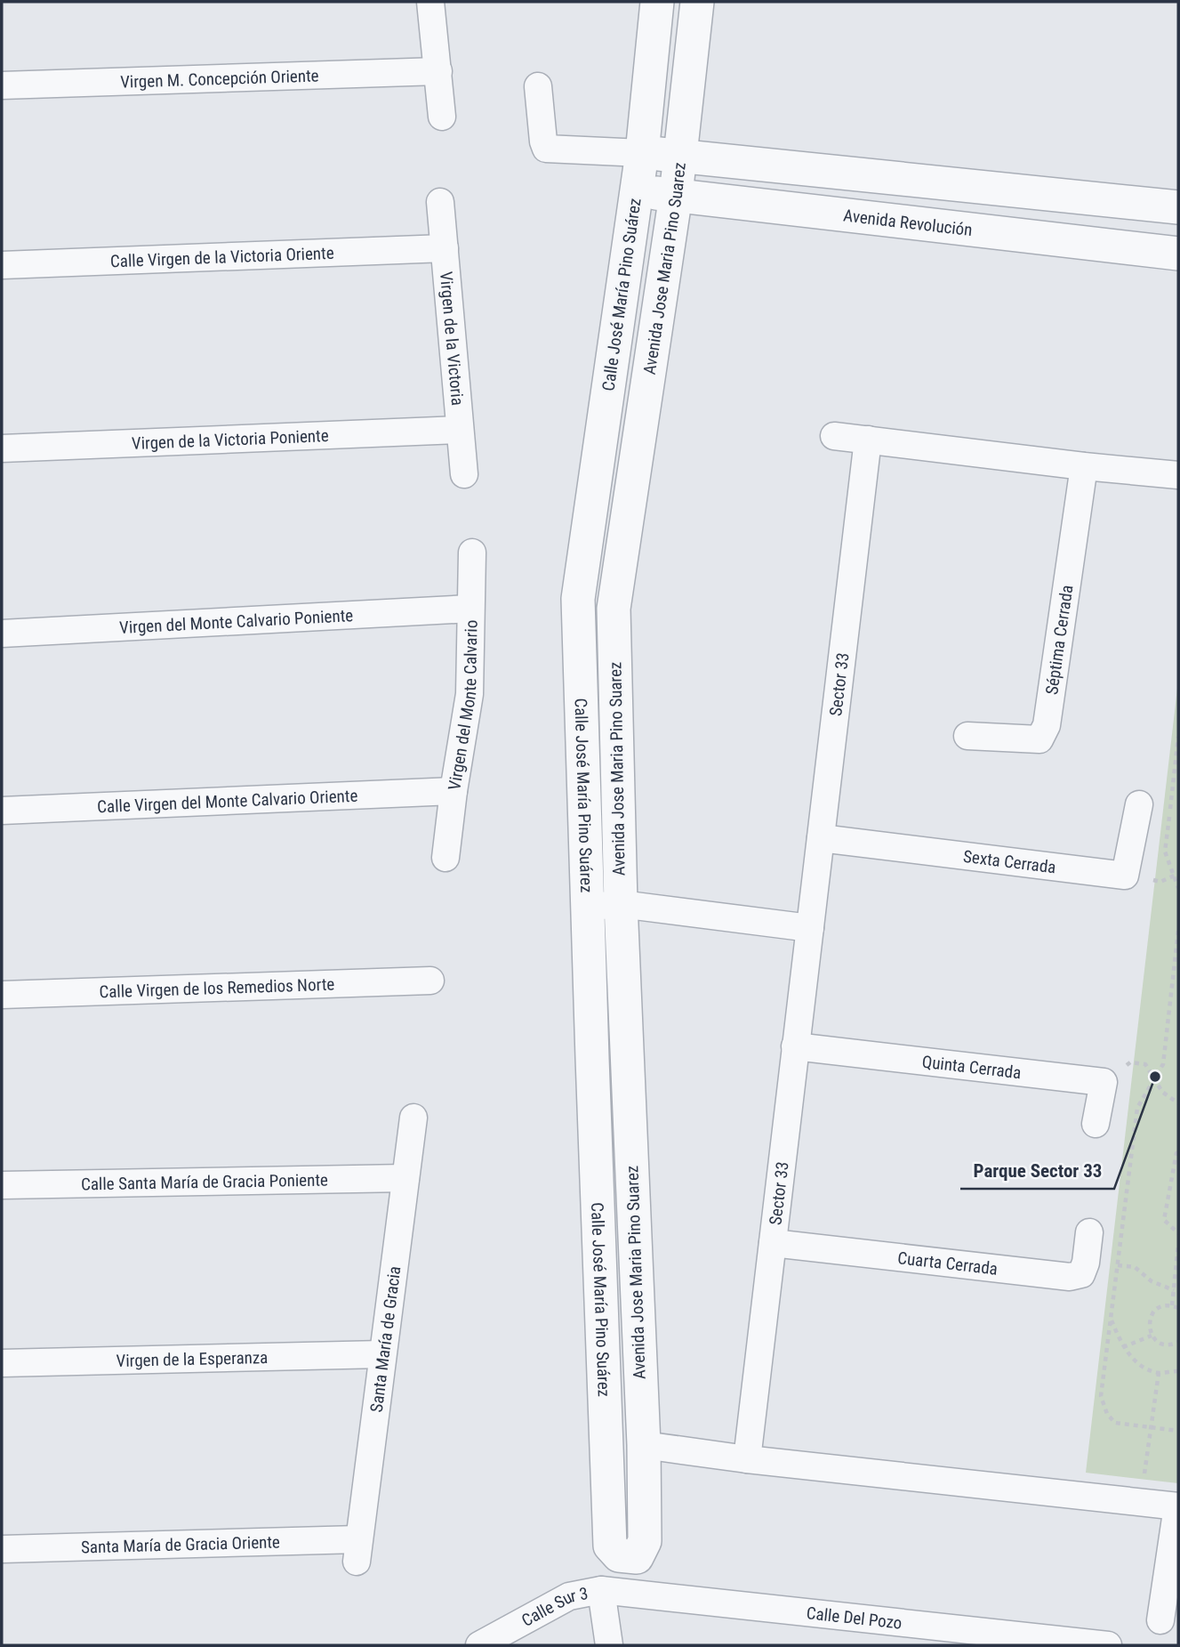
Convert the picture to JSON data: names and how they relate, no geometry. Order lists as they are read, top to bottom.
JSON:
{
  "streets": {
    "street": [
      "Virgen M. Concepción Oriente",
      "Avenida Revolución",
      "Calle Virgen de la Victoria Oriente",
      "Avenida Jose Maria Pino Suarez",
      "Calle José María Pino Suárez",
      "Virgen de la Victoria",
      "Virgen de la Victoria Poniente",
      "Virgen del Monte Calvario Poniente",
      "Séptima Cerrada",
      "Sector 33",
      "Virgen del Monte Calvario",
      "Calle Virgen del Monte Calvario Oriente",
      "Sexta Cerrada",
      "Calle Virgen de los Remedios Norte",
      "Quinta Cerrada",
      "Calle Santa María de Gracia Poniente",
      "Cuarta Cerrada",
      "Santa María de Gracia",
      "Virgen de la Esperanza",
      "Santa María de Gracia Oriente",
      "Calle Sur 3",
      "Calle Del Pozo"
    ]
  },
  "crossings": [
    ["Avenida Revolución", "Avenida Jose Maria Pino Suarez"],
    ["Avenida Revolución", "Calle José María Pino Suárez"],
    ["Calle Virgen de la Victoria Oriente", "Virgen de la Victoria"],
    ["Avenida Jose Maria Pino Suarez", "Calle José María Pino Suárez"],
    ["Virgen de la Victoria", "Virgen de la Victoria Poniente"],
    ["Virgen del Monte Calvario Poniente", "Virgen del Monte Calvario"],
    ["Sector 33", "Sexta Cerrada"],
    ["Sector 33", "Quinta Cerrada"],
    ["Sector 33", "Cuarta Cerrada"],
    ["Virgen del Monte Calvario", "Calle Virgen del Monte Calvario Oriente"],
    ["Calle Santa María de Gracia Poniente", "Santa María de Gracia"],
    ["Santa María de Gracia", "Virgen de la Esperanza"],
    ["Santa María de Gracia", "Santa María de Gracia Oriente"],
    ["Calle Sur 3", "Calle Del Pozo"]
  ],
  "places": ["Parque Sector 33"]
}
